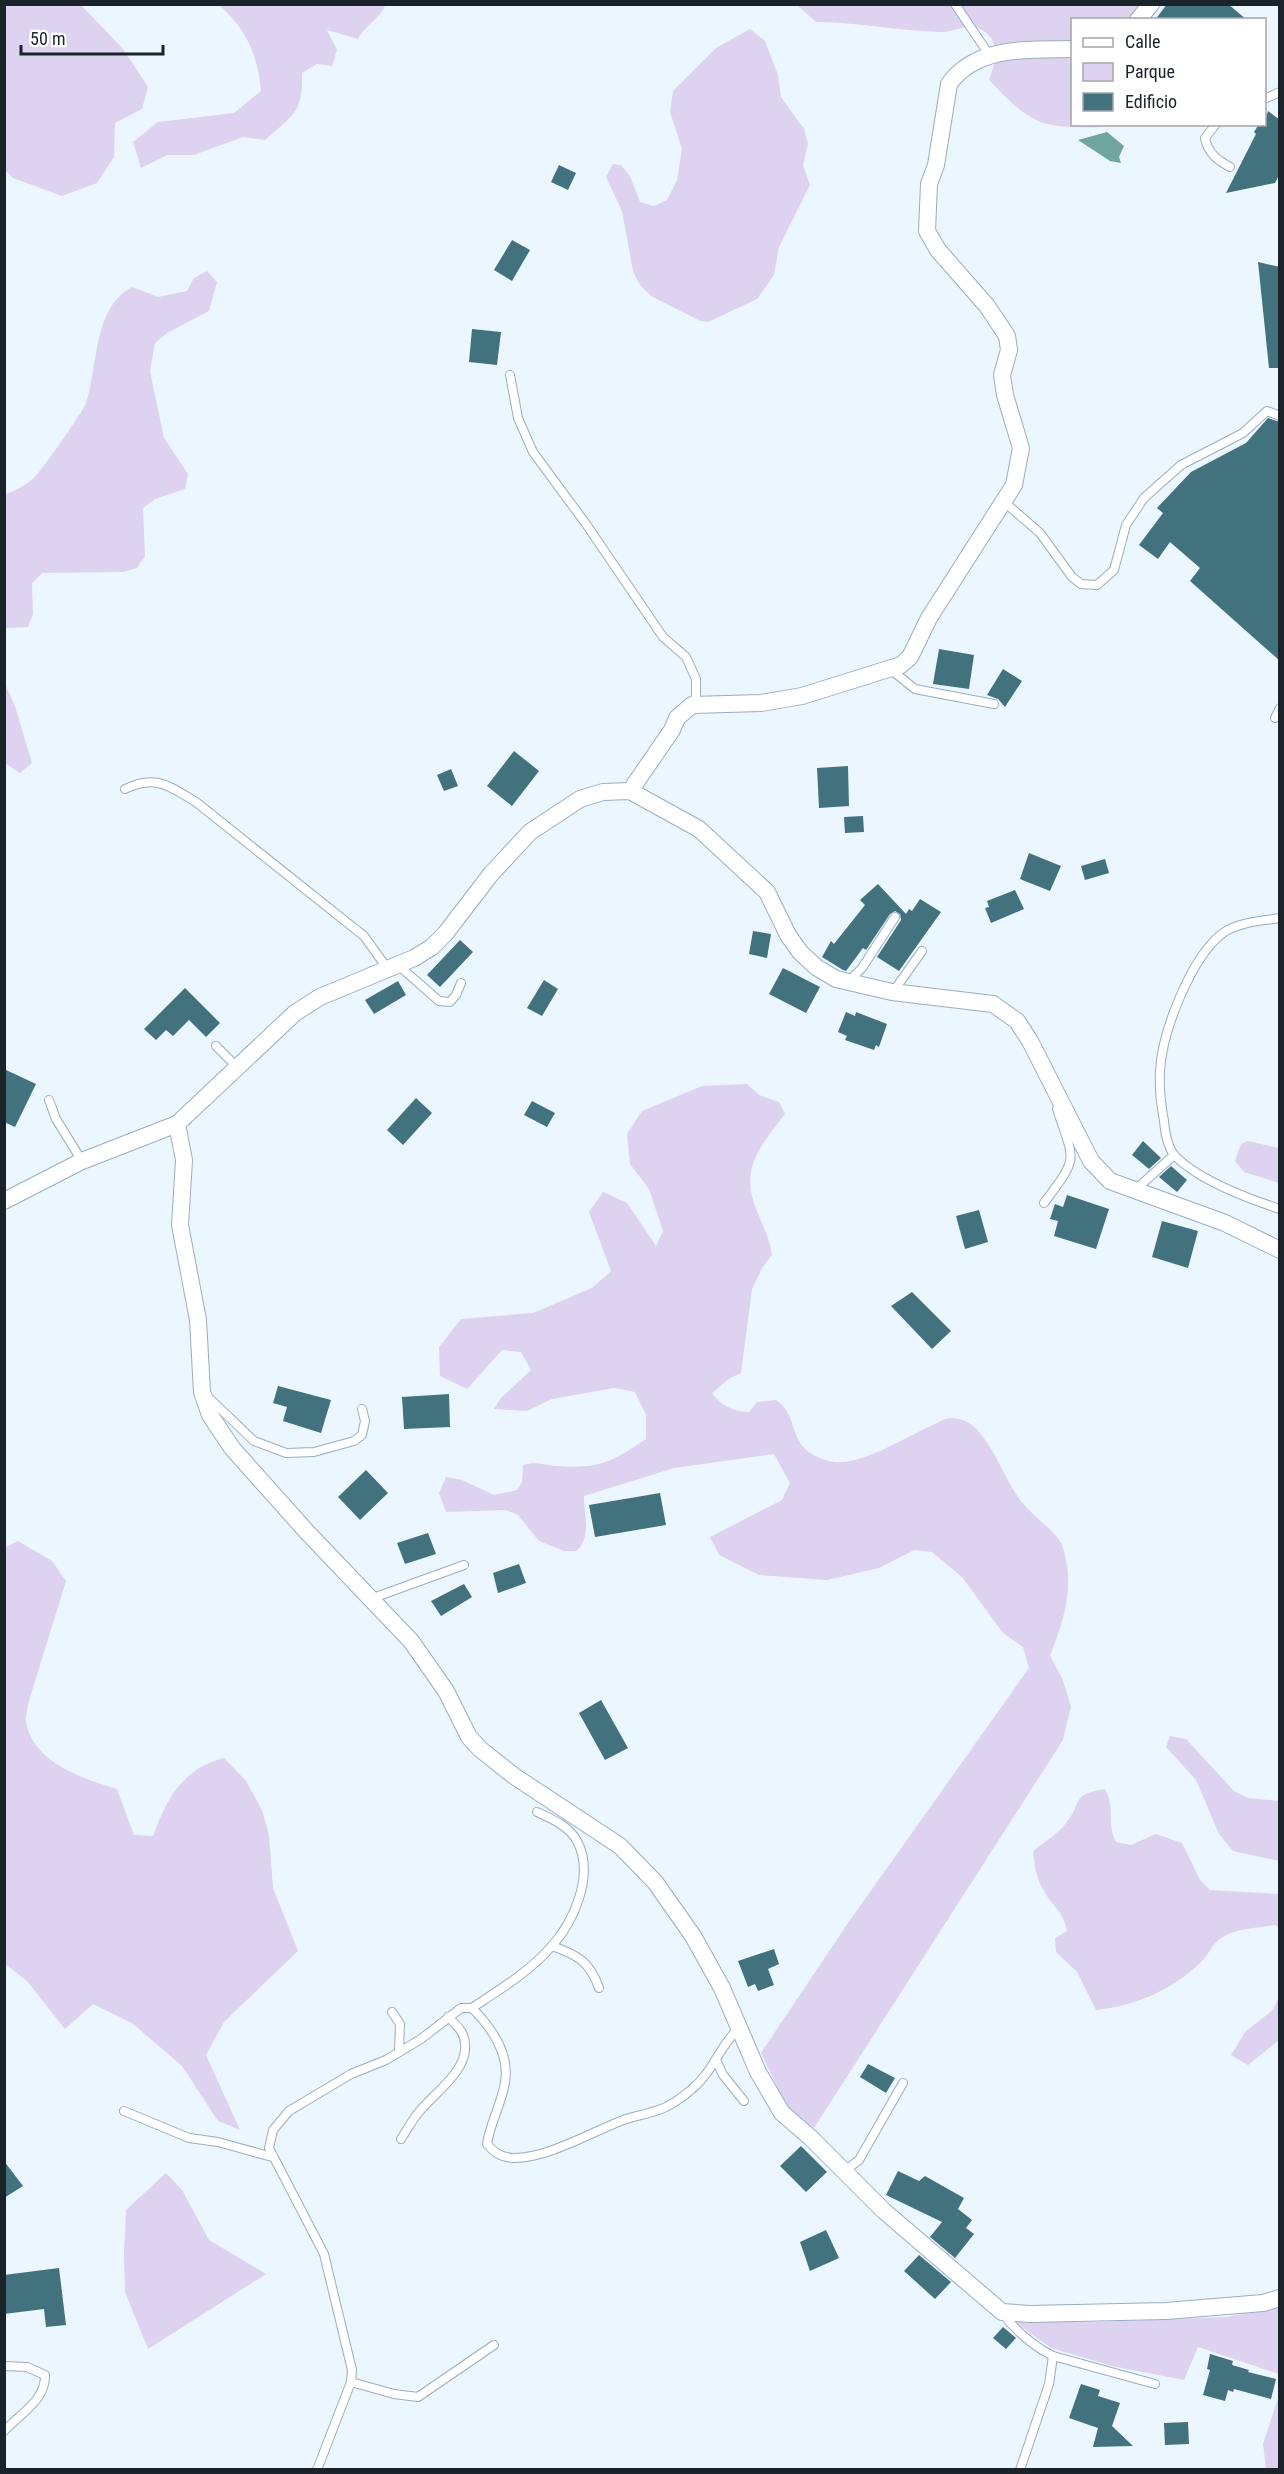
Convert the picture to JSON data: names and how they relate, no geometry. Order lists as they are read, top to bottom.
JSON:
{
  "legend": ["Calle", "Parque", "Edificio"],
  "scale_bar": "50 m"
}
